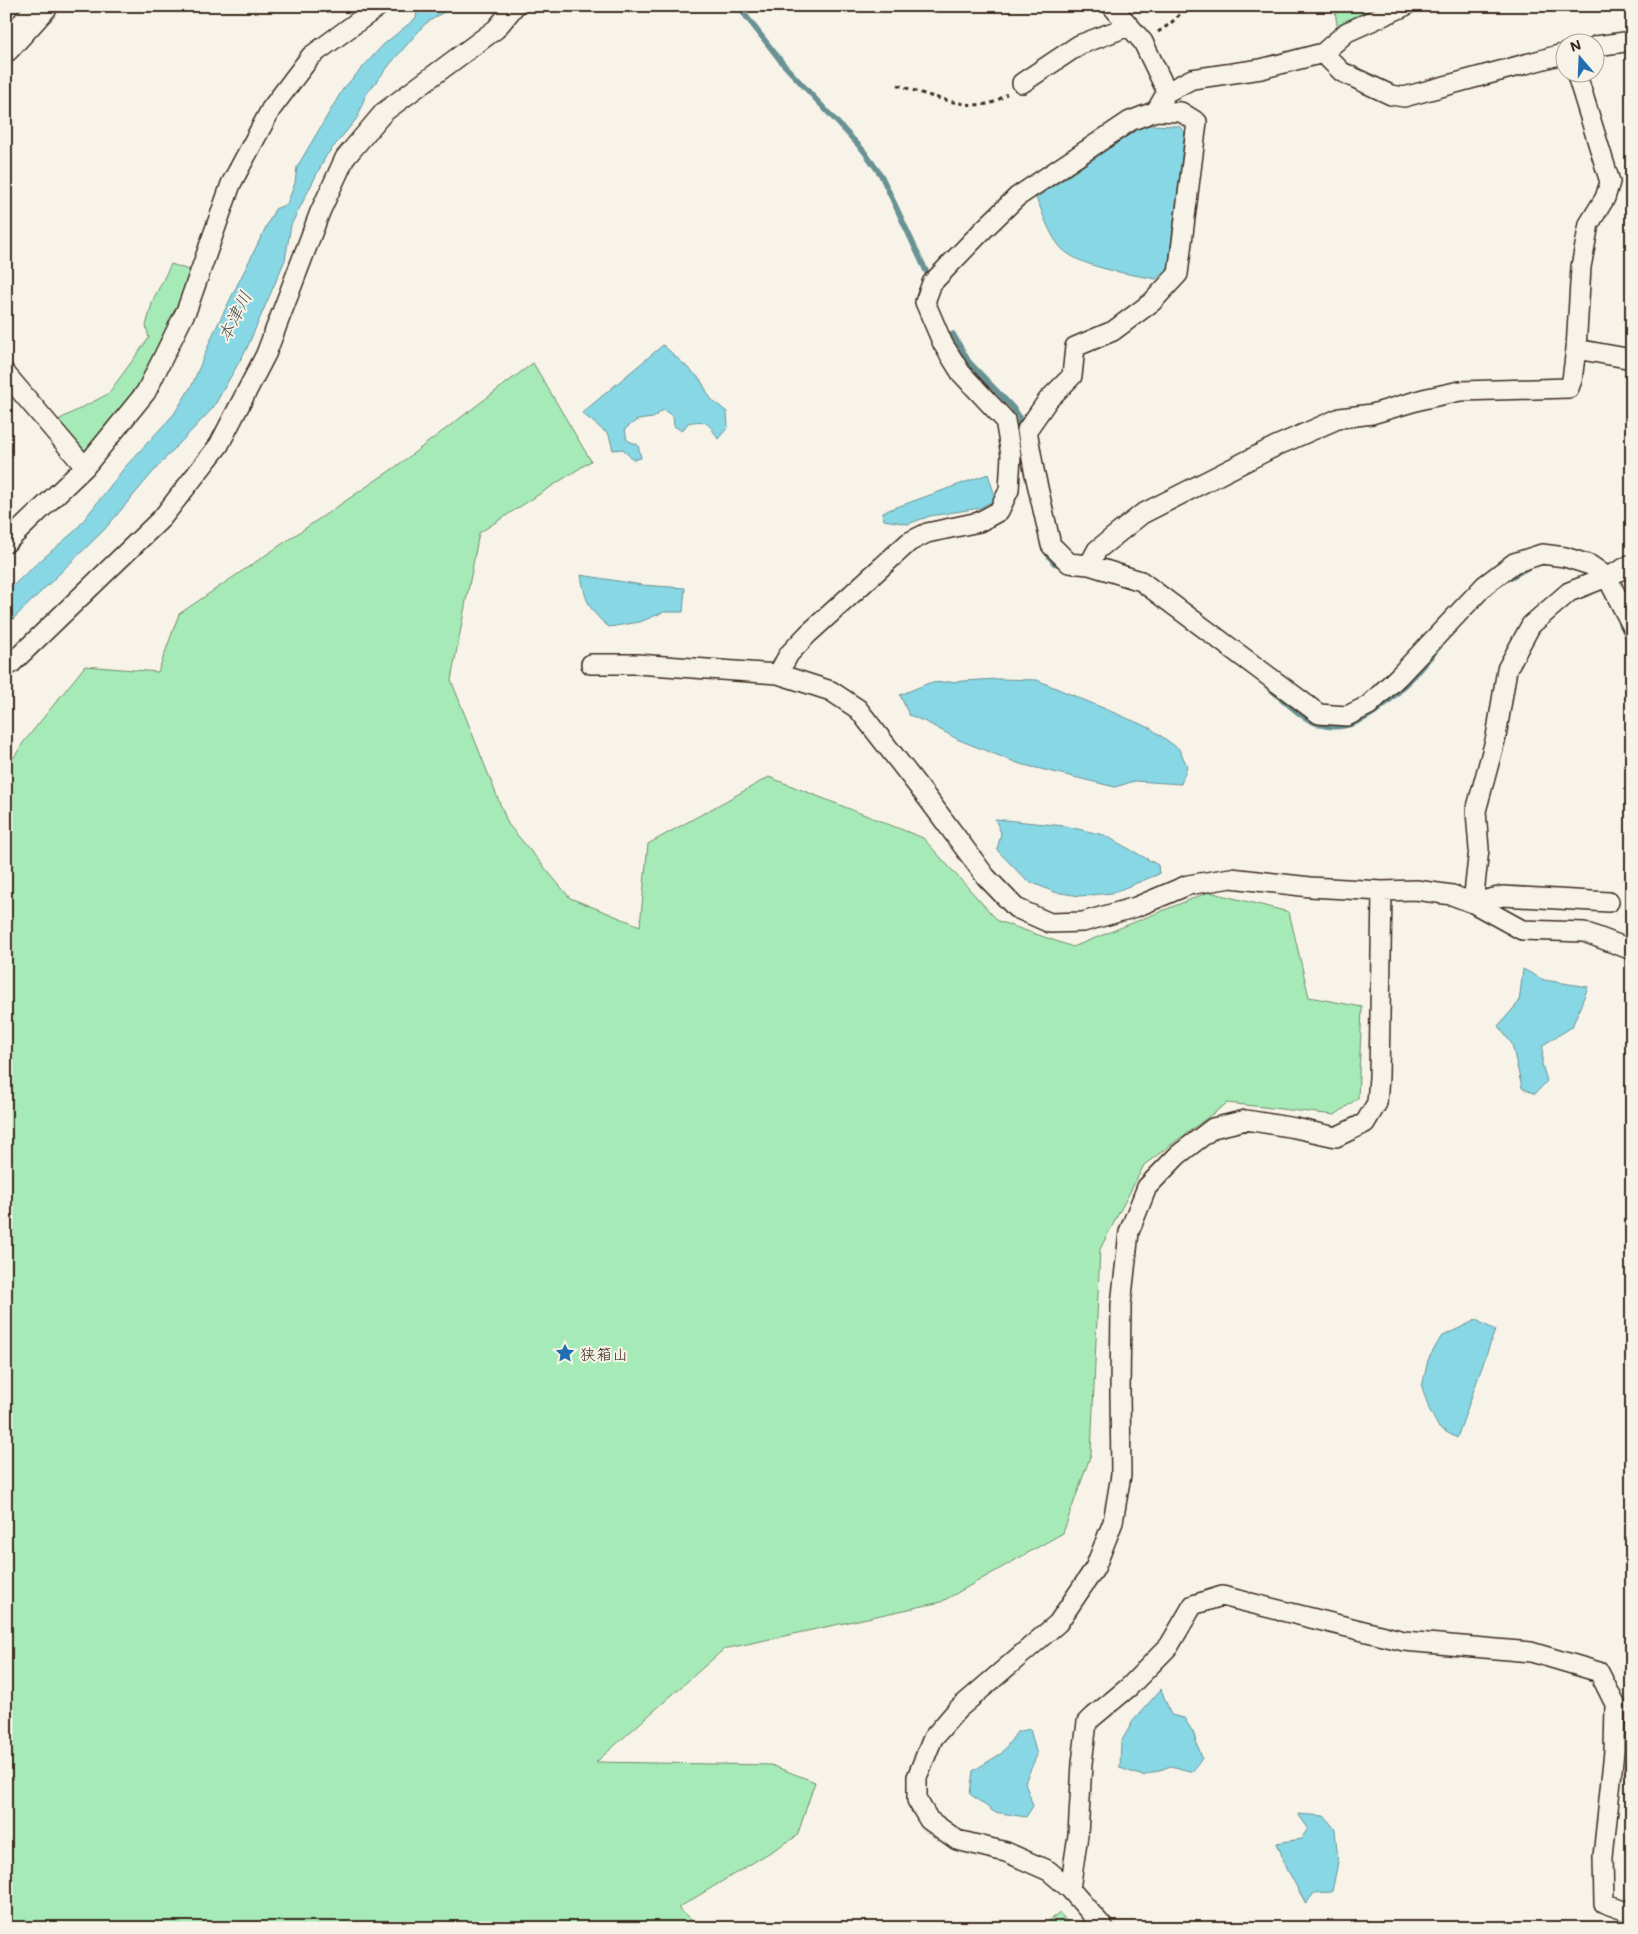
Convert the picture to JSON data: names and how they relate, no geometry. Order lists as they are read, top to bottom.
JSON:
{
  "water": ["本津川"],
  "places": {
    "place": ["狭箱山"]
  },
  "north": "top"
}
